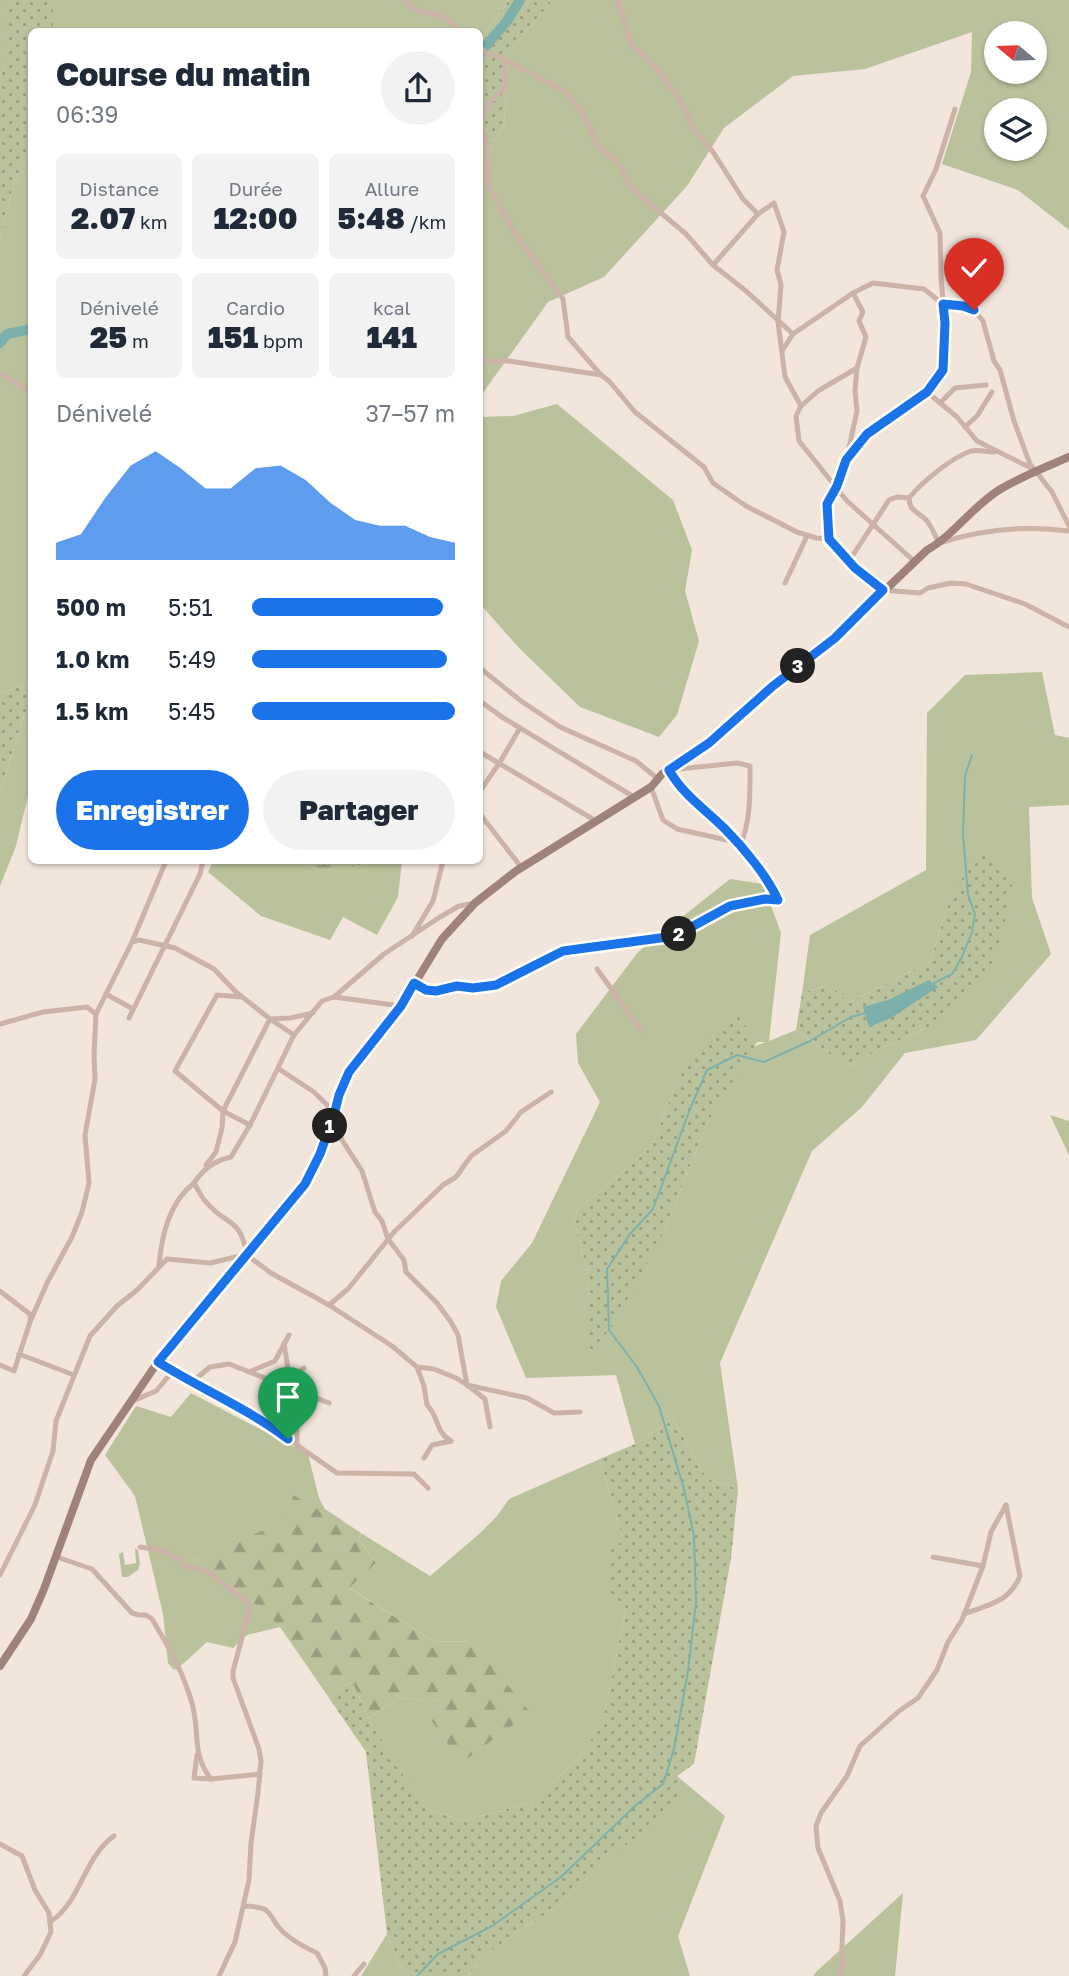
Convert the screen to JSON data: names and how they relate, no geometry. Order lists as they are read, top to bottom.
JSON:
{
  "north": "left",
  "page": {
    "heading": ["Course du matin", "06:39"],
    "stats": [
      ["Distance", "2.07 km"],
      ["Durée", "12:00"],
      ["Allure", "5:48 /km"],
      ["Dénivelé", "25 m"],
      ["Cardio", "151 bpm"],
      ["kcal", "141"]
    ],
    "chart": ["Dénivelé", "37–57 m"],
    "list": [
      {
        "name": "500 m",
        "note": "5:51"
      },
      {
        "name": "1.0 km",
        "note": "5:49"
      },
      {
        "name": "1.5 km",
        "note": "5:45"
      }
    ],
    "pins": ["3", "2", "1"],
    "buttons": ["Enregistrer", "Partager"]
  }
}
